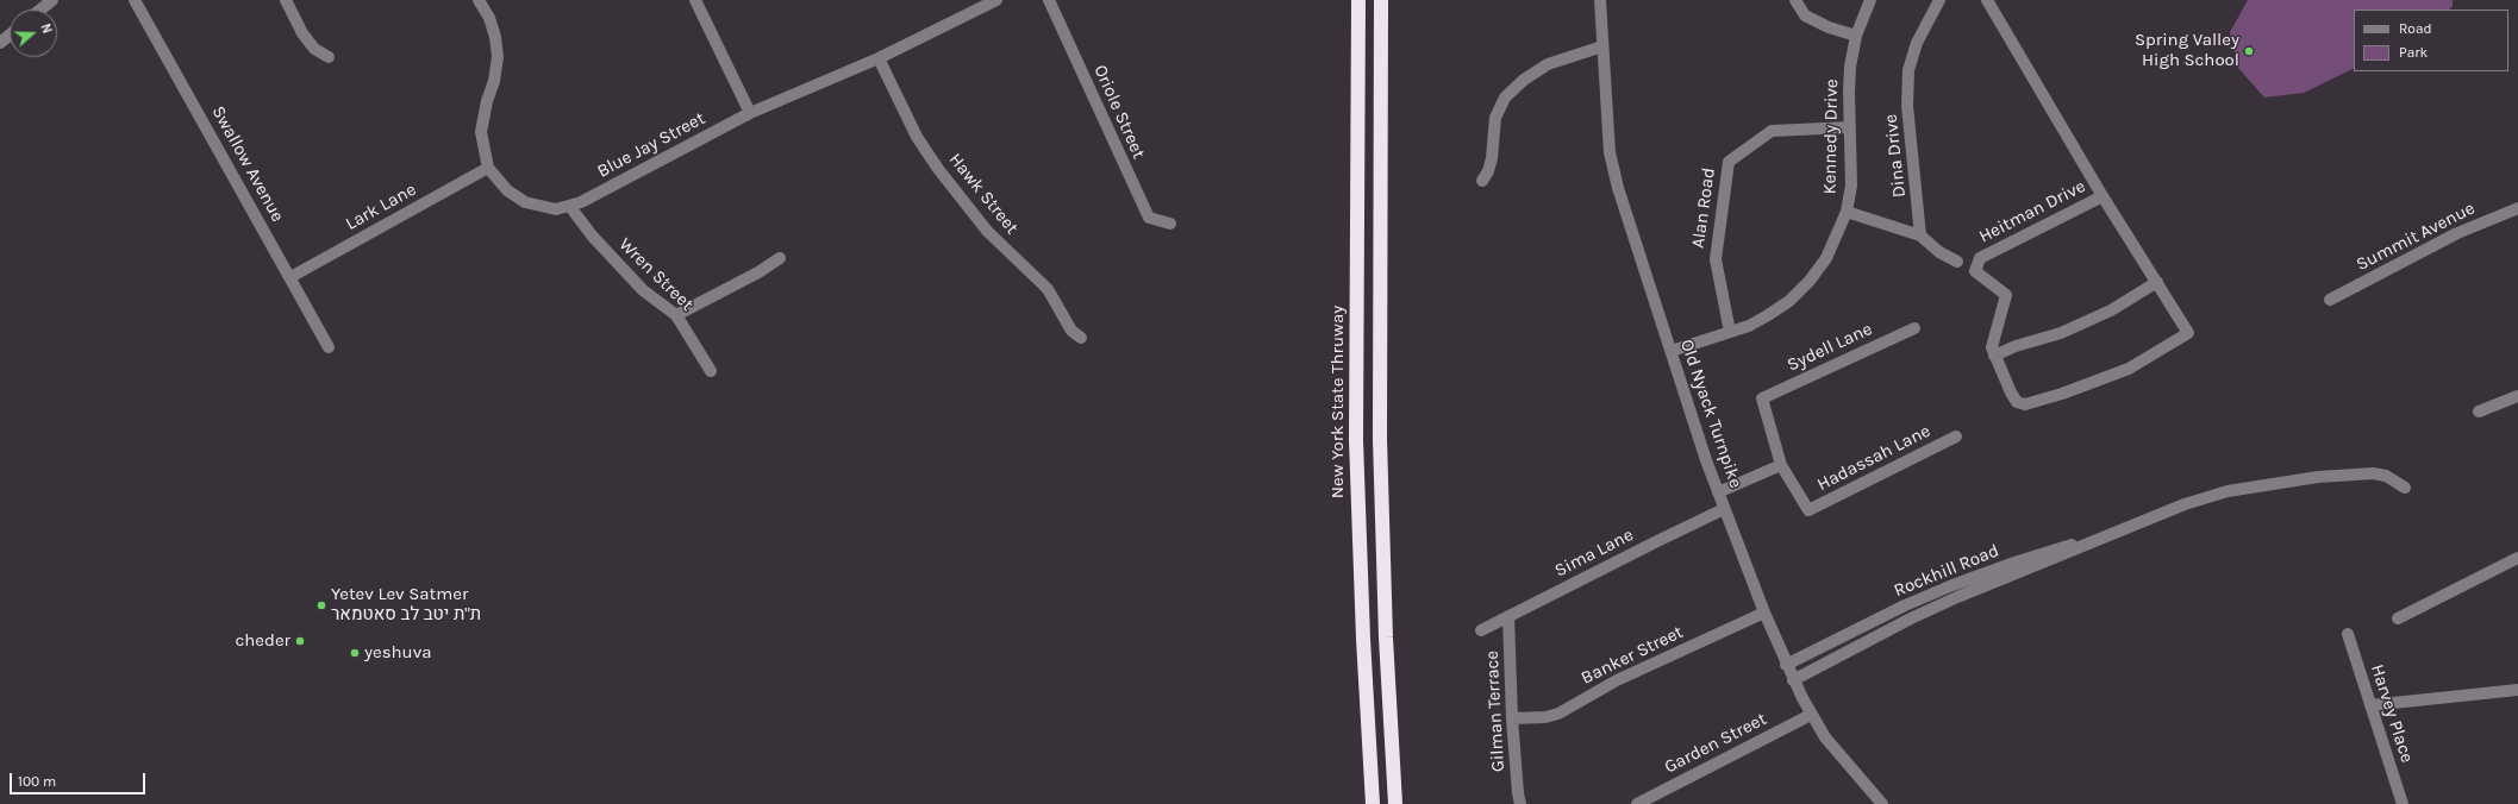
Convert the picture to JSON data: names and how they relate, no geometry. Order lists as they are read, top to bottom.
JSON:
{
  "streets": {
    "highway": ["New York State Thruway"],
    "street": [
      "Oriole Street",
      "Kennedy Drive",
      "Blue Jay Street",
      "Dina Drive",
      "Swallow Avenue",
      "Hawk Street",
      "Lark Lane",
      "Alan Road",
      "Heitman Drive",
      "Summit Avenue",
      "Wren Street",
      "Sydell Lane",
      "Old Nyack Turnpike",
      "Hadassah Lane",
      "Sima Lane",
      "Rockhill Road",
      "Banker Street",
      "Gilman Terrace",
      "Harvey Place",
      "Garden Street"
    ]
  },
  "crossings": [
    ["Kennedy Drive", "Dina Drive"],
    ["Kennedy Drive", "Alan Road"],
    ["Kennedy Drive", "Old Nyack Turnpike"],
    ["Blue Jay Street", "Hawk Street"],
    ["Blue Jay Street", "Lark Lane"],
    ["Blue Jay Street", "Wren Street"],
    ["Swallow Avenue", "Lark Lane"],
    ["Sydell Lane", "Hadassah Lane"],
    ["Old Nyack Turnpike", "Sima Lane"],
    ["Old Nyack Turnpike", "Rockhill Road"],
    ["Old Nyack Turnpike", "Banker Street"],
    ["Old Nyack Turnpike", "Garden Street"],
    ["Sima Lane", "Gilman Terrace"],
    ["Banker Street", "Gilman Terrace"]
  ],
  "places": [
    "Spring Valley High School",
    "Yetev Lev Satmer ת\"ת יטב לב סאטמאר",
    "cheder",
    "yeshuva"
  ],
  "legend": ["Road", "Park"],
  "scale_bar": "100 m",
  "north": "right"
}
